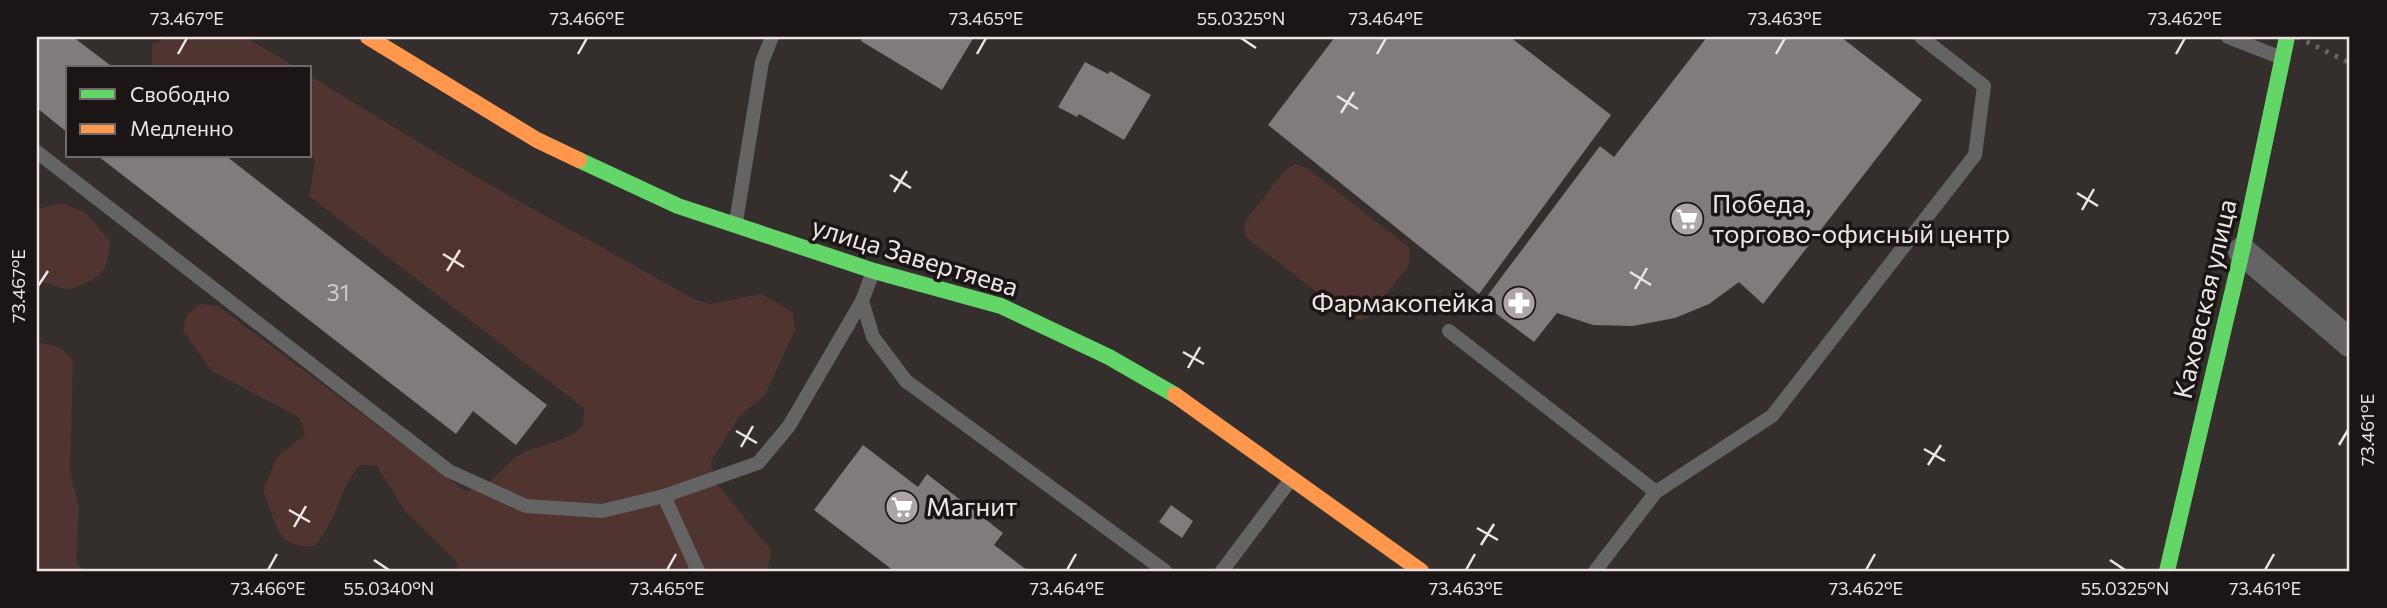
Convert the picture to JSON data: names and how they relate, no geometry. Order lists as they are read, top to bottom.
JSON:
{
  "streets": {
    "main road": ["улица Завертяева", "Каховская улица"]
  },
  "places": {
    "supermarket": ["Победа, торгово-офисный центр", "Магнит"],
    "pharmacy": ["Фармакопейка"]
  },
  "house_numbers": ["31"],
  "legend": ["Свободно", "Медленно"],
  "coordinates": [
    "73.467°E",
    "73.466°E",
    "73.465°E",
    "55.0325°N",
    "73.464°E",
    "73.463°E",
    "73.462°E",
    "73.461°E",
    "55.0340°N"
  ]
}
